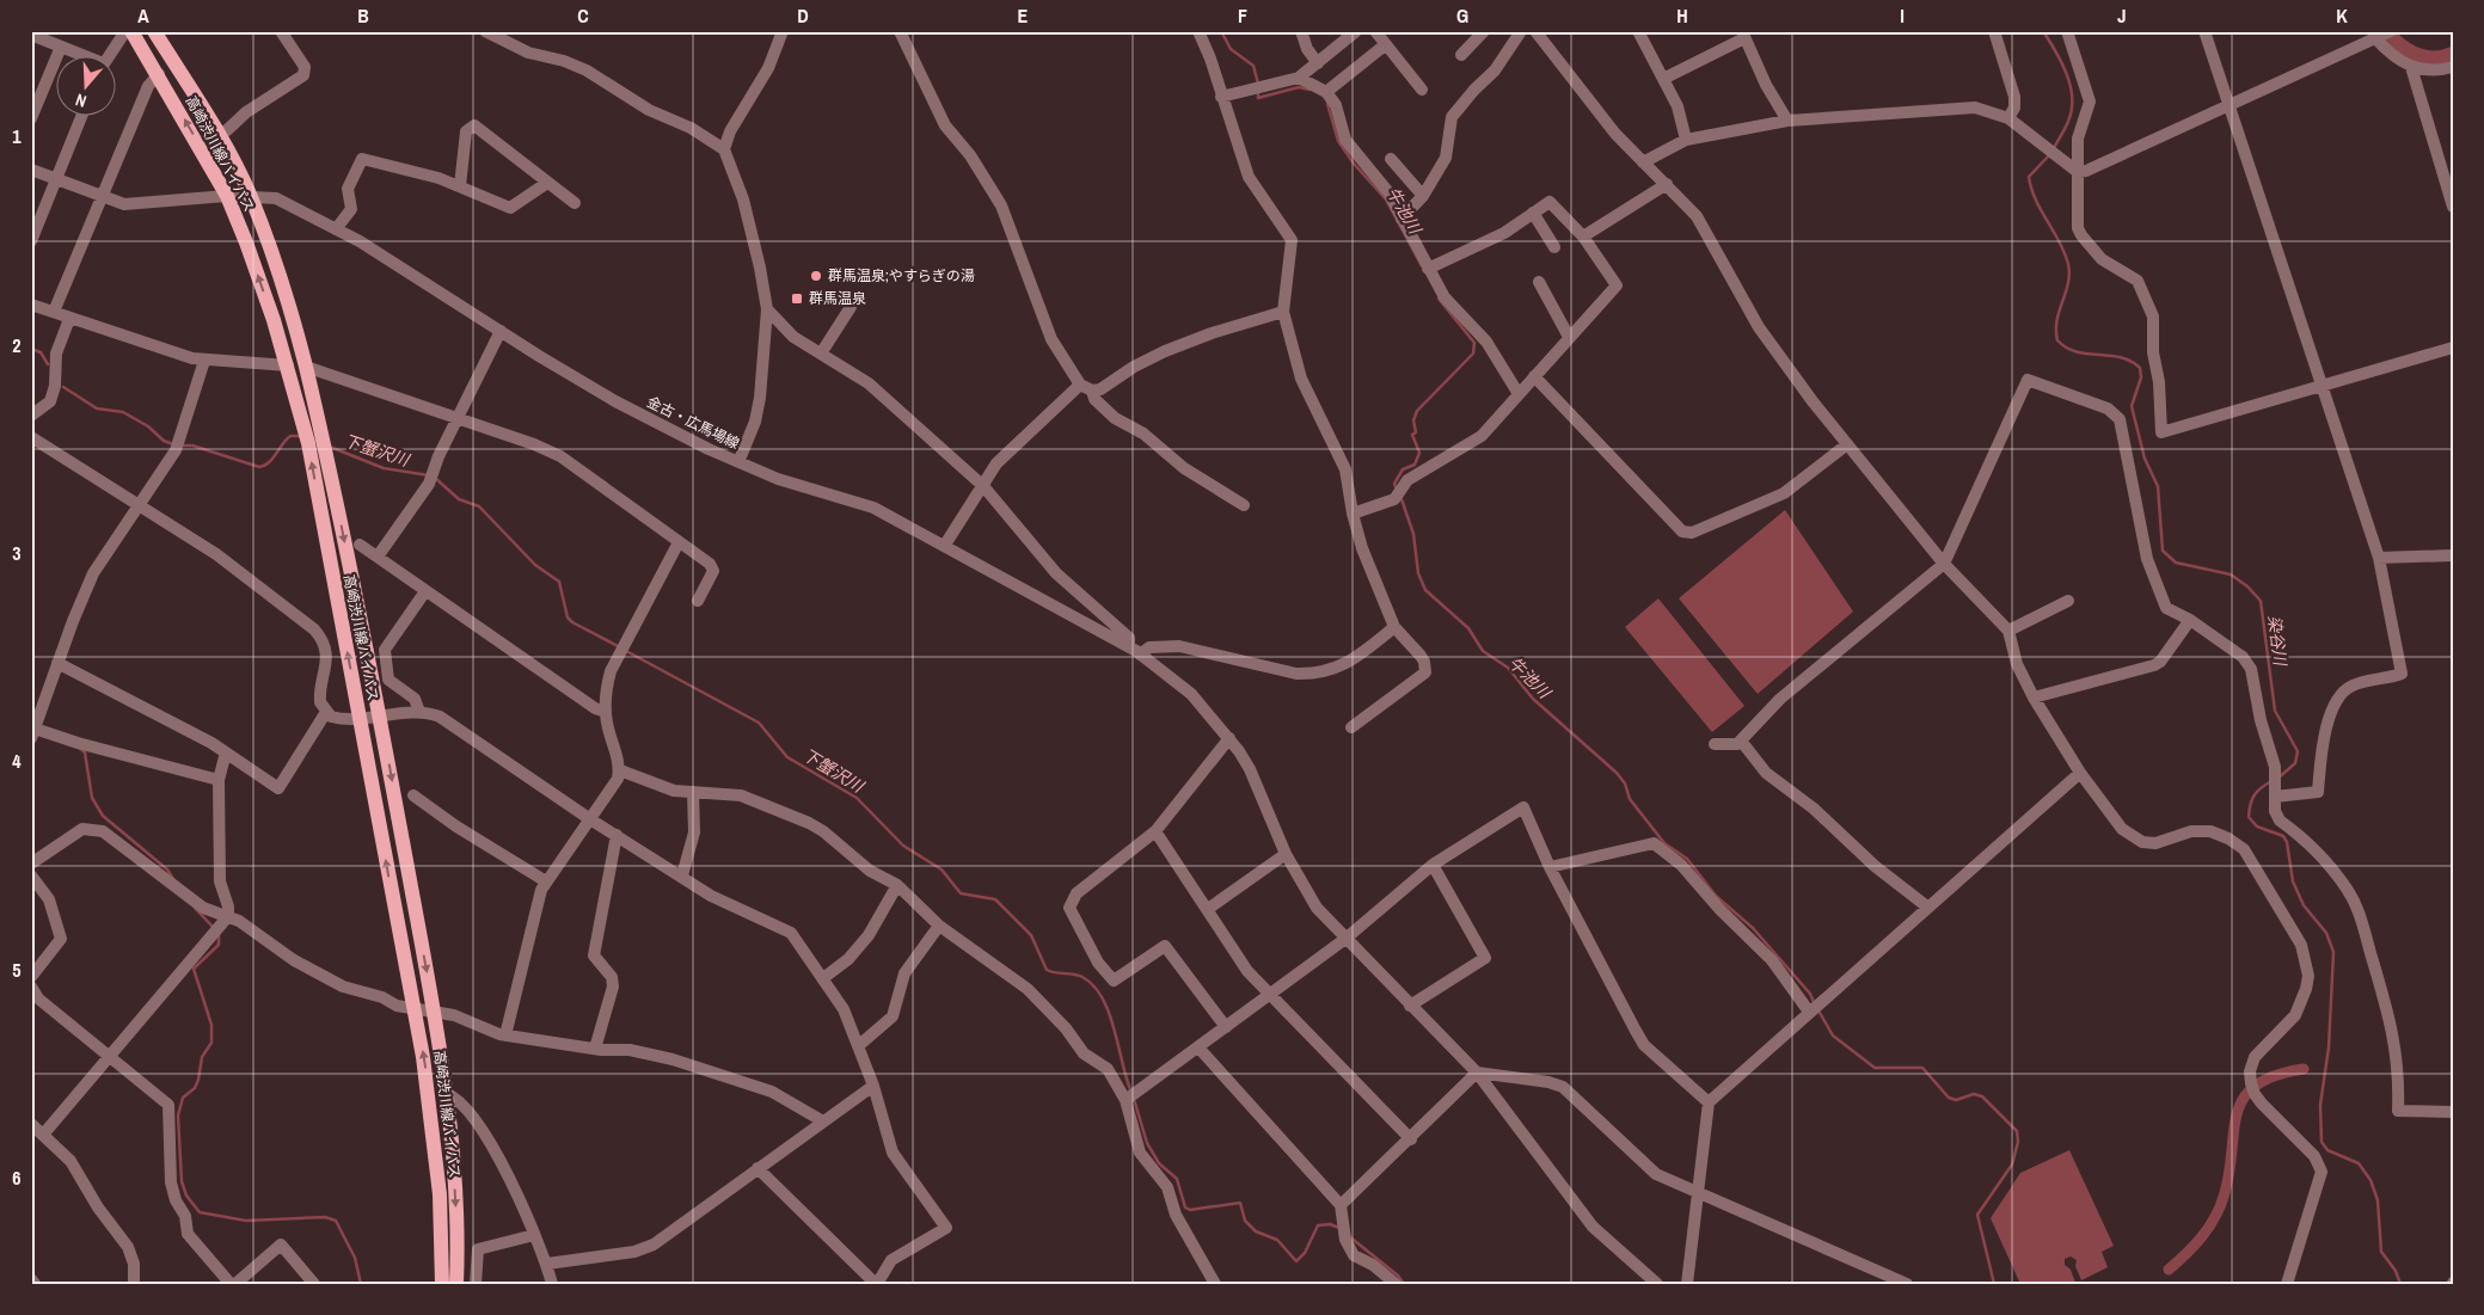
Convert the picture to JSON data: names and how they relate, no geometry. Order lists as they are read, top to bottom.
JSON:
{
  "streets": {
    "main road": ["高崎渋川線バイパス"],
    "street": ["金古・広馬場線"]
  },
  "crossings": [
    ["高崎渋川線バイパス", "金古・広馬場線"]
  ],
  "water": ["牛池川", "下蟹沢川", "染谷川"],
  "places": {
    "other": ["群馬温泉;やすらぎの湯"],
    "transit": ["群馬温泉"]
  },
  "north": "bottom",
  "grid": {
    "columns": [
      "A",
      "B",
      "C",
      "D",
      "E",
      "F",
      "G",
      "H",
      "I",
      "J",
      "K"
    ],
    "rows": [
      "1",
      "2",
      "3",
      "4",
      "5",
      "6"
    ]
  }
}
